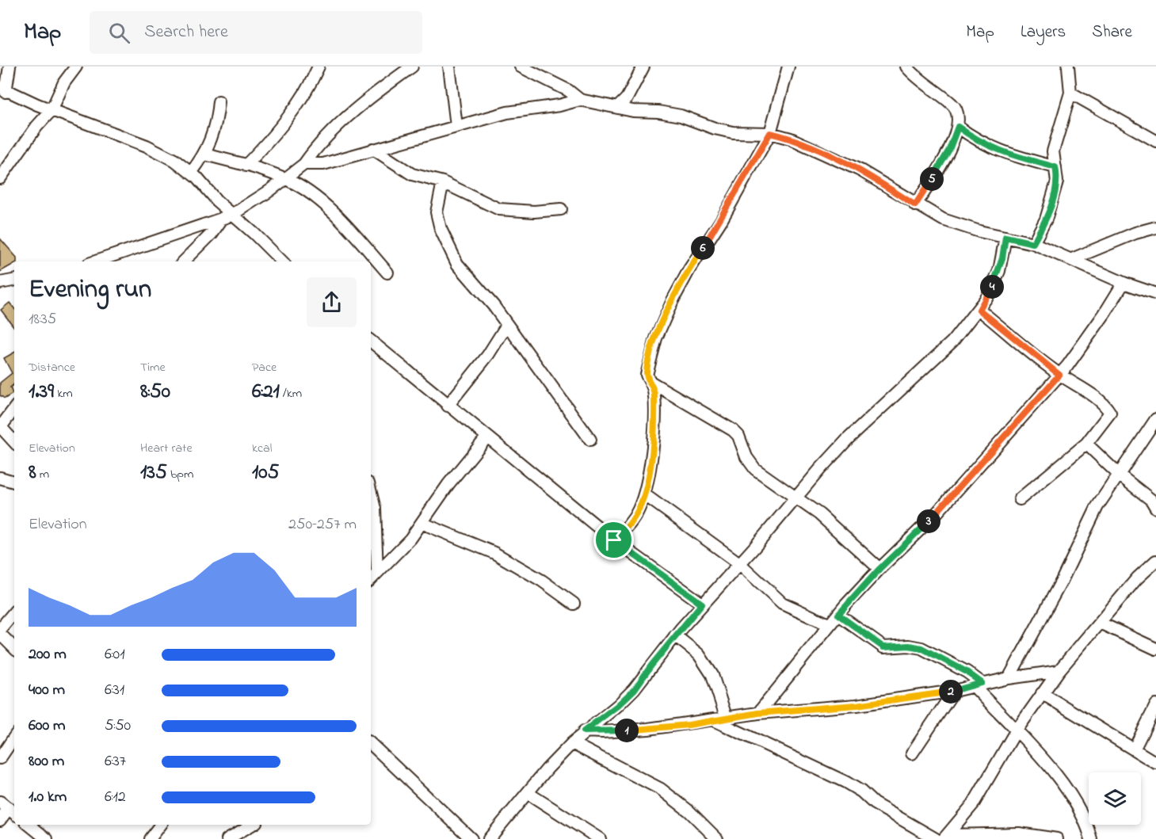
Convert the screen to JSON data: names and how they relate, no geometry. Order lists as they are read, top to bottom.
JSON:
{
  "page": {
    "header": "Map",
    "search": "Search here",
    "nav": ["Map", "Layers", "Share"],
    "pins": [
      "5",
      "6",
      "4",
      "3",
      "2",
      "1"
    ],
    "heading": ["Evening run", "18:35"],
    "stats": [
      ["Distance", "1.39 km"],
      ["Time", "8:50"],
      ["Pace", "6:21 /km"],
      ["Elevation", "8 m"],
      ["Heart rate", "135 bpm"],
      ["kcal", "105"]
    ],
    "chart": ["Elevation", "250–257 m"],
    "list": [
      {
        "name": "200 m",
        "note": "6:01"
      },
      {
        "name": "400 m",
        "note": "6:31"
      },
      {
        "name": "600 m",
        "note": "5:50"
      },
      {
        "name": "800 m",
        "note": "6:37"
      },
      {
        "name": "1.0 km",
        "note": "6:12"
      }
    ]
  }
}
